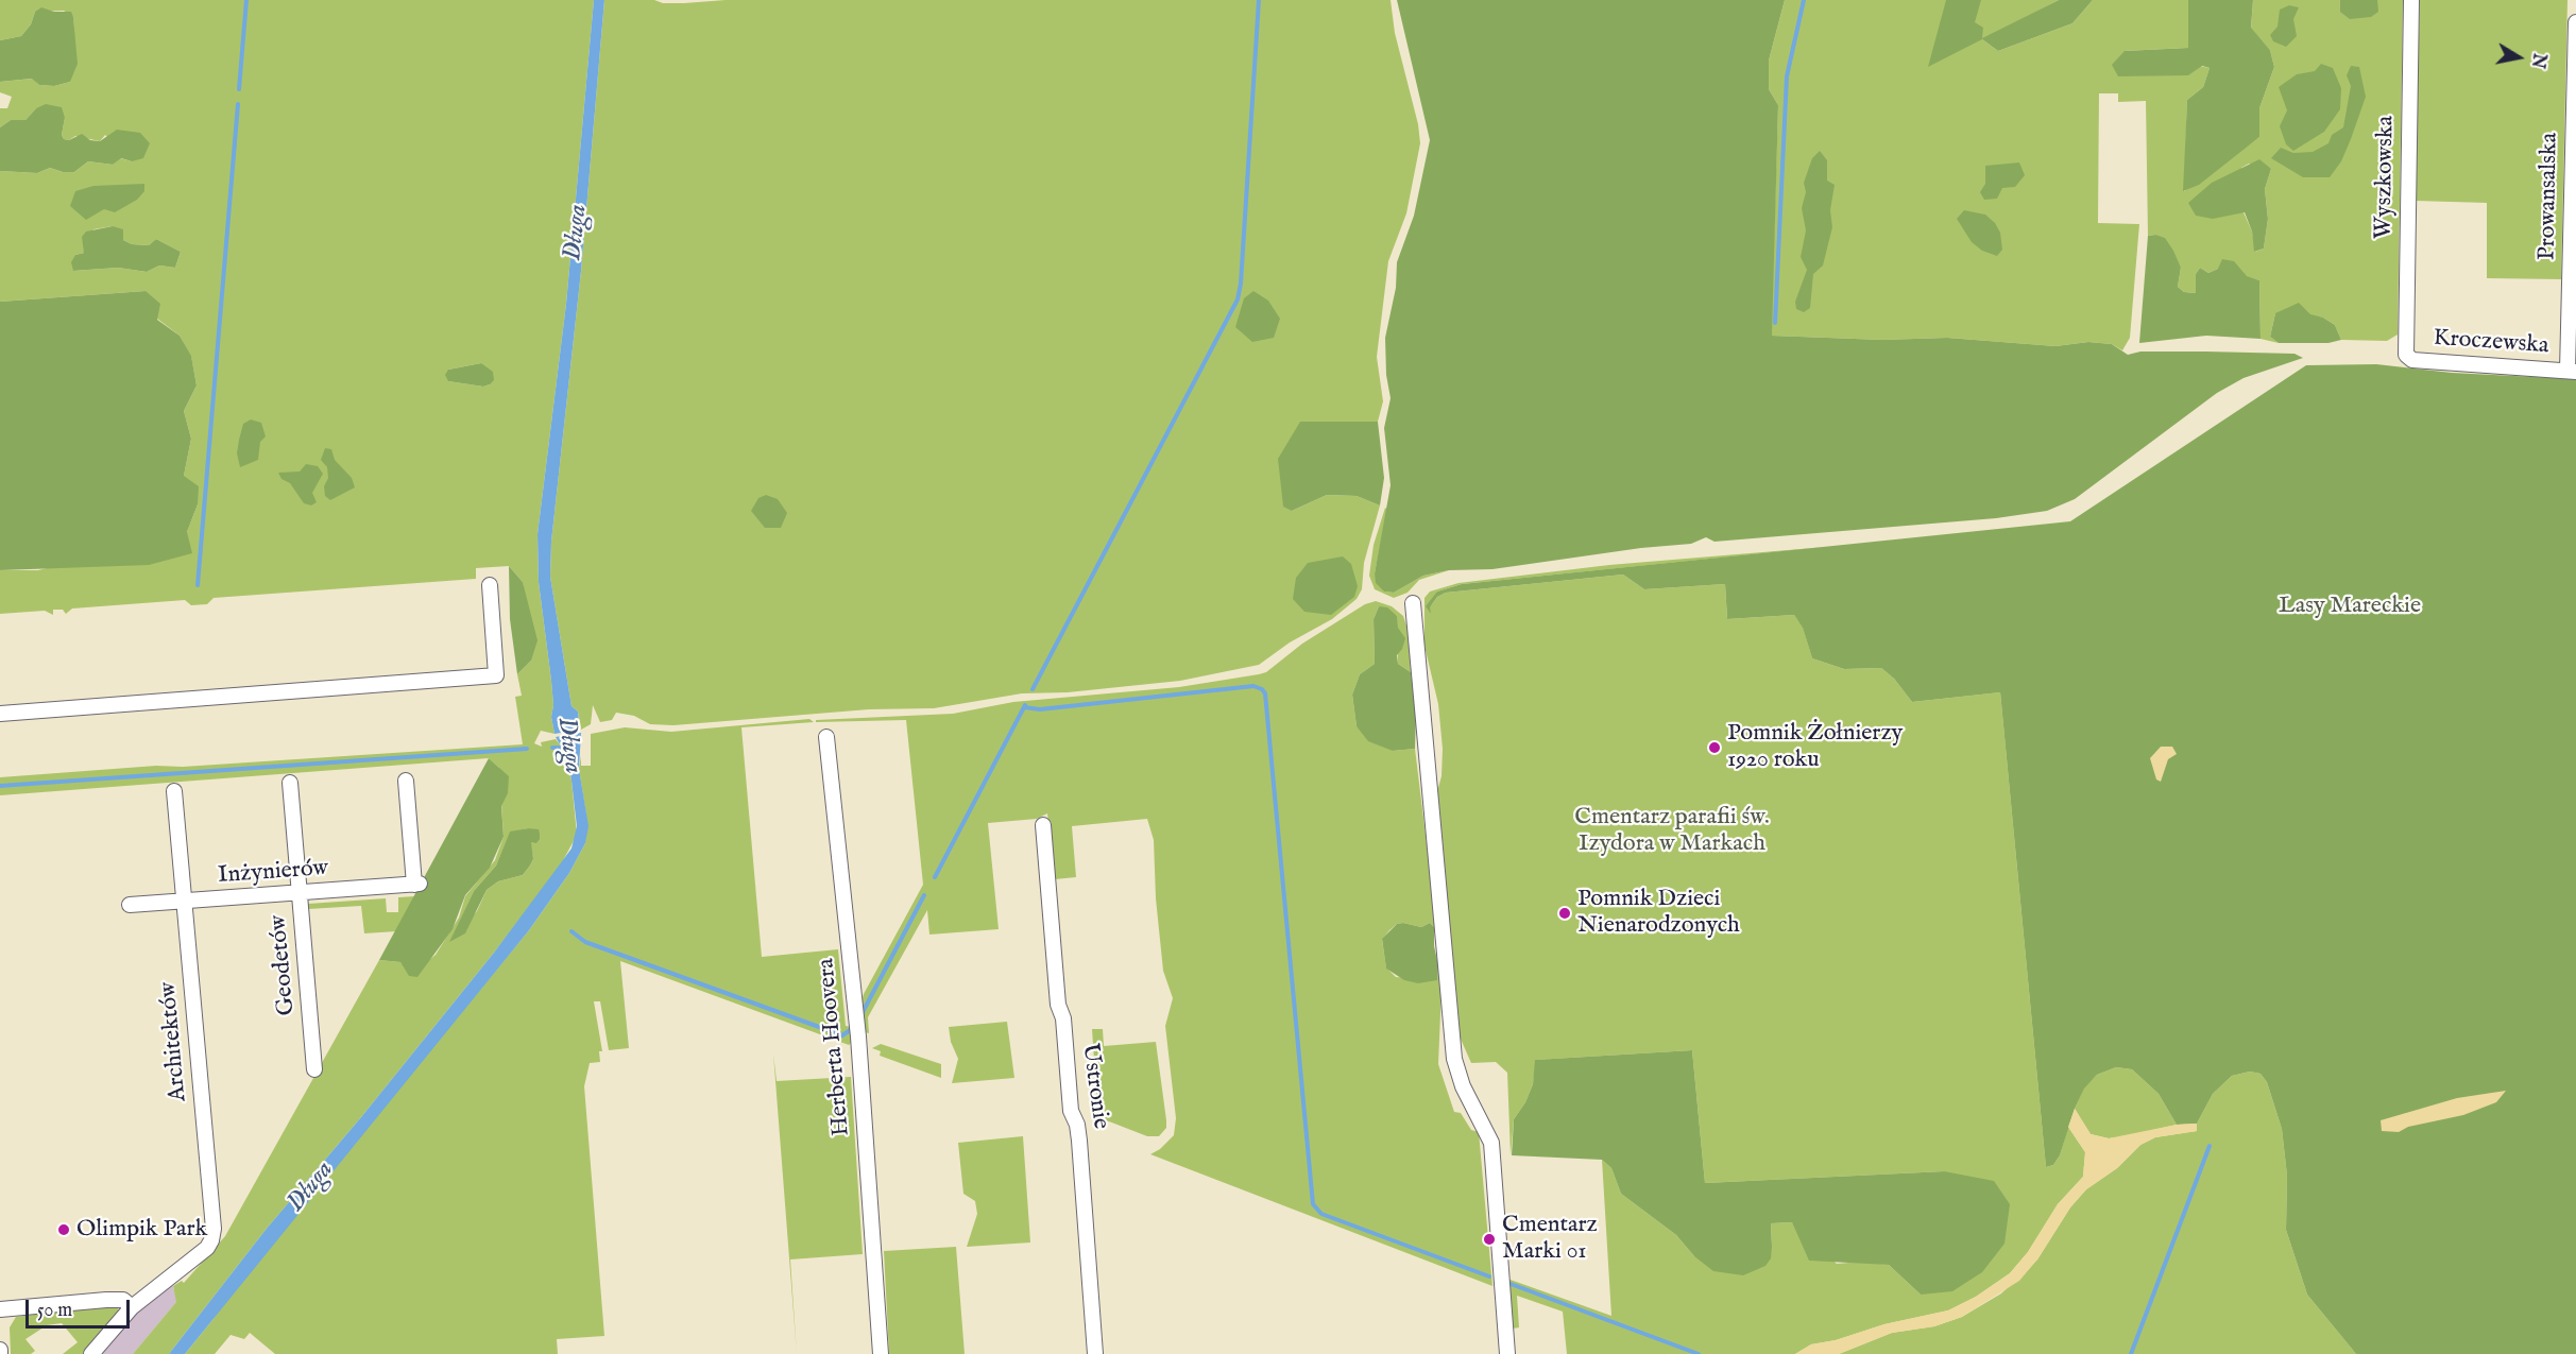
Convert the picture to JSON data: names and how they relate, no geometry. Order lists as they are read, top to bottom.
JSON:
{
  "streets": {
    "street": [
      "Wyszkowska",
      "Prowansalska",
      "Kroczewska",
      "Inżynierów",
      "Geodetów",
      "Architektów",
      "Herberta Hoovera",
      "Ustronie"
    ]
  },
  "crossings": [
    ["Wyszkowska", "Kroczewska"],
    ["Prowansalska", "Kroczewska"],
    ["Inżynierów", "Geodetów"],
    ["Inżynierów", "Architektów"]
  ],
  "water": ["Długa"],
  "parks": ["Lasy Mareckie", "Cmentarz parafii św. Izydora w Markach"],
  "places": [
    "Pomnik Żołnierzy 1920 roku",
    "Pomnik Dzieci Nienarodzonych",
    "Olimpik Park",
    "Cmentarz Marki 01"
  ],
  "scale_bar": "50 m",
  "north": "right"
}
